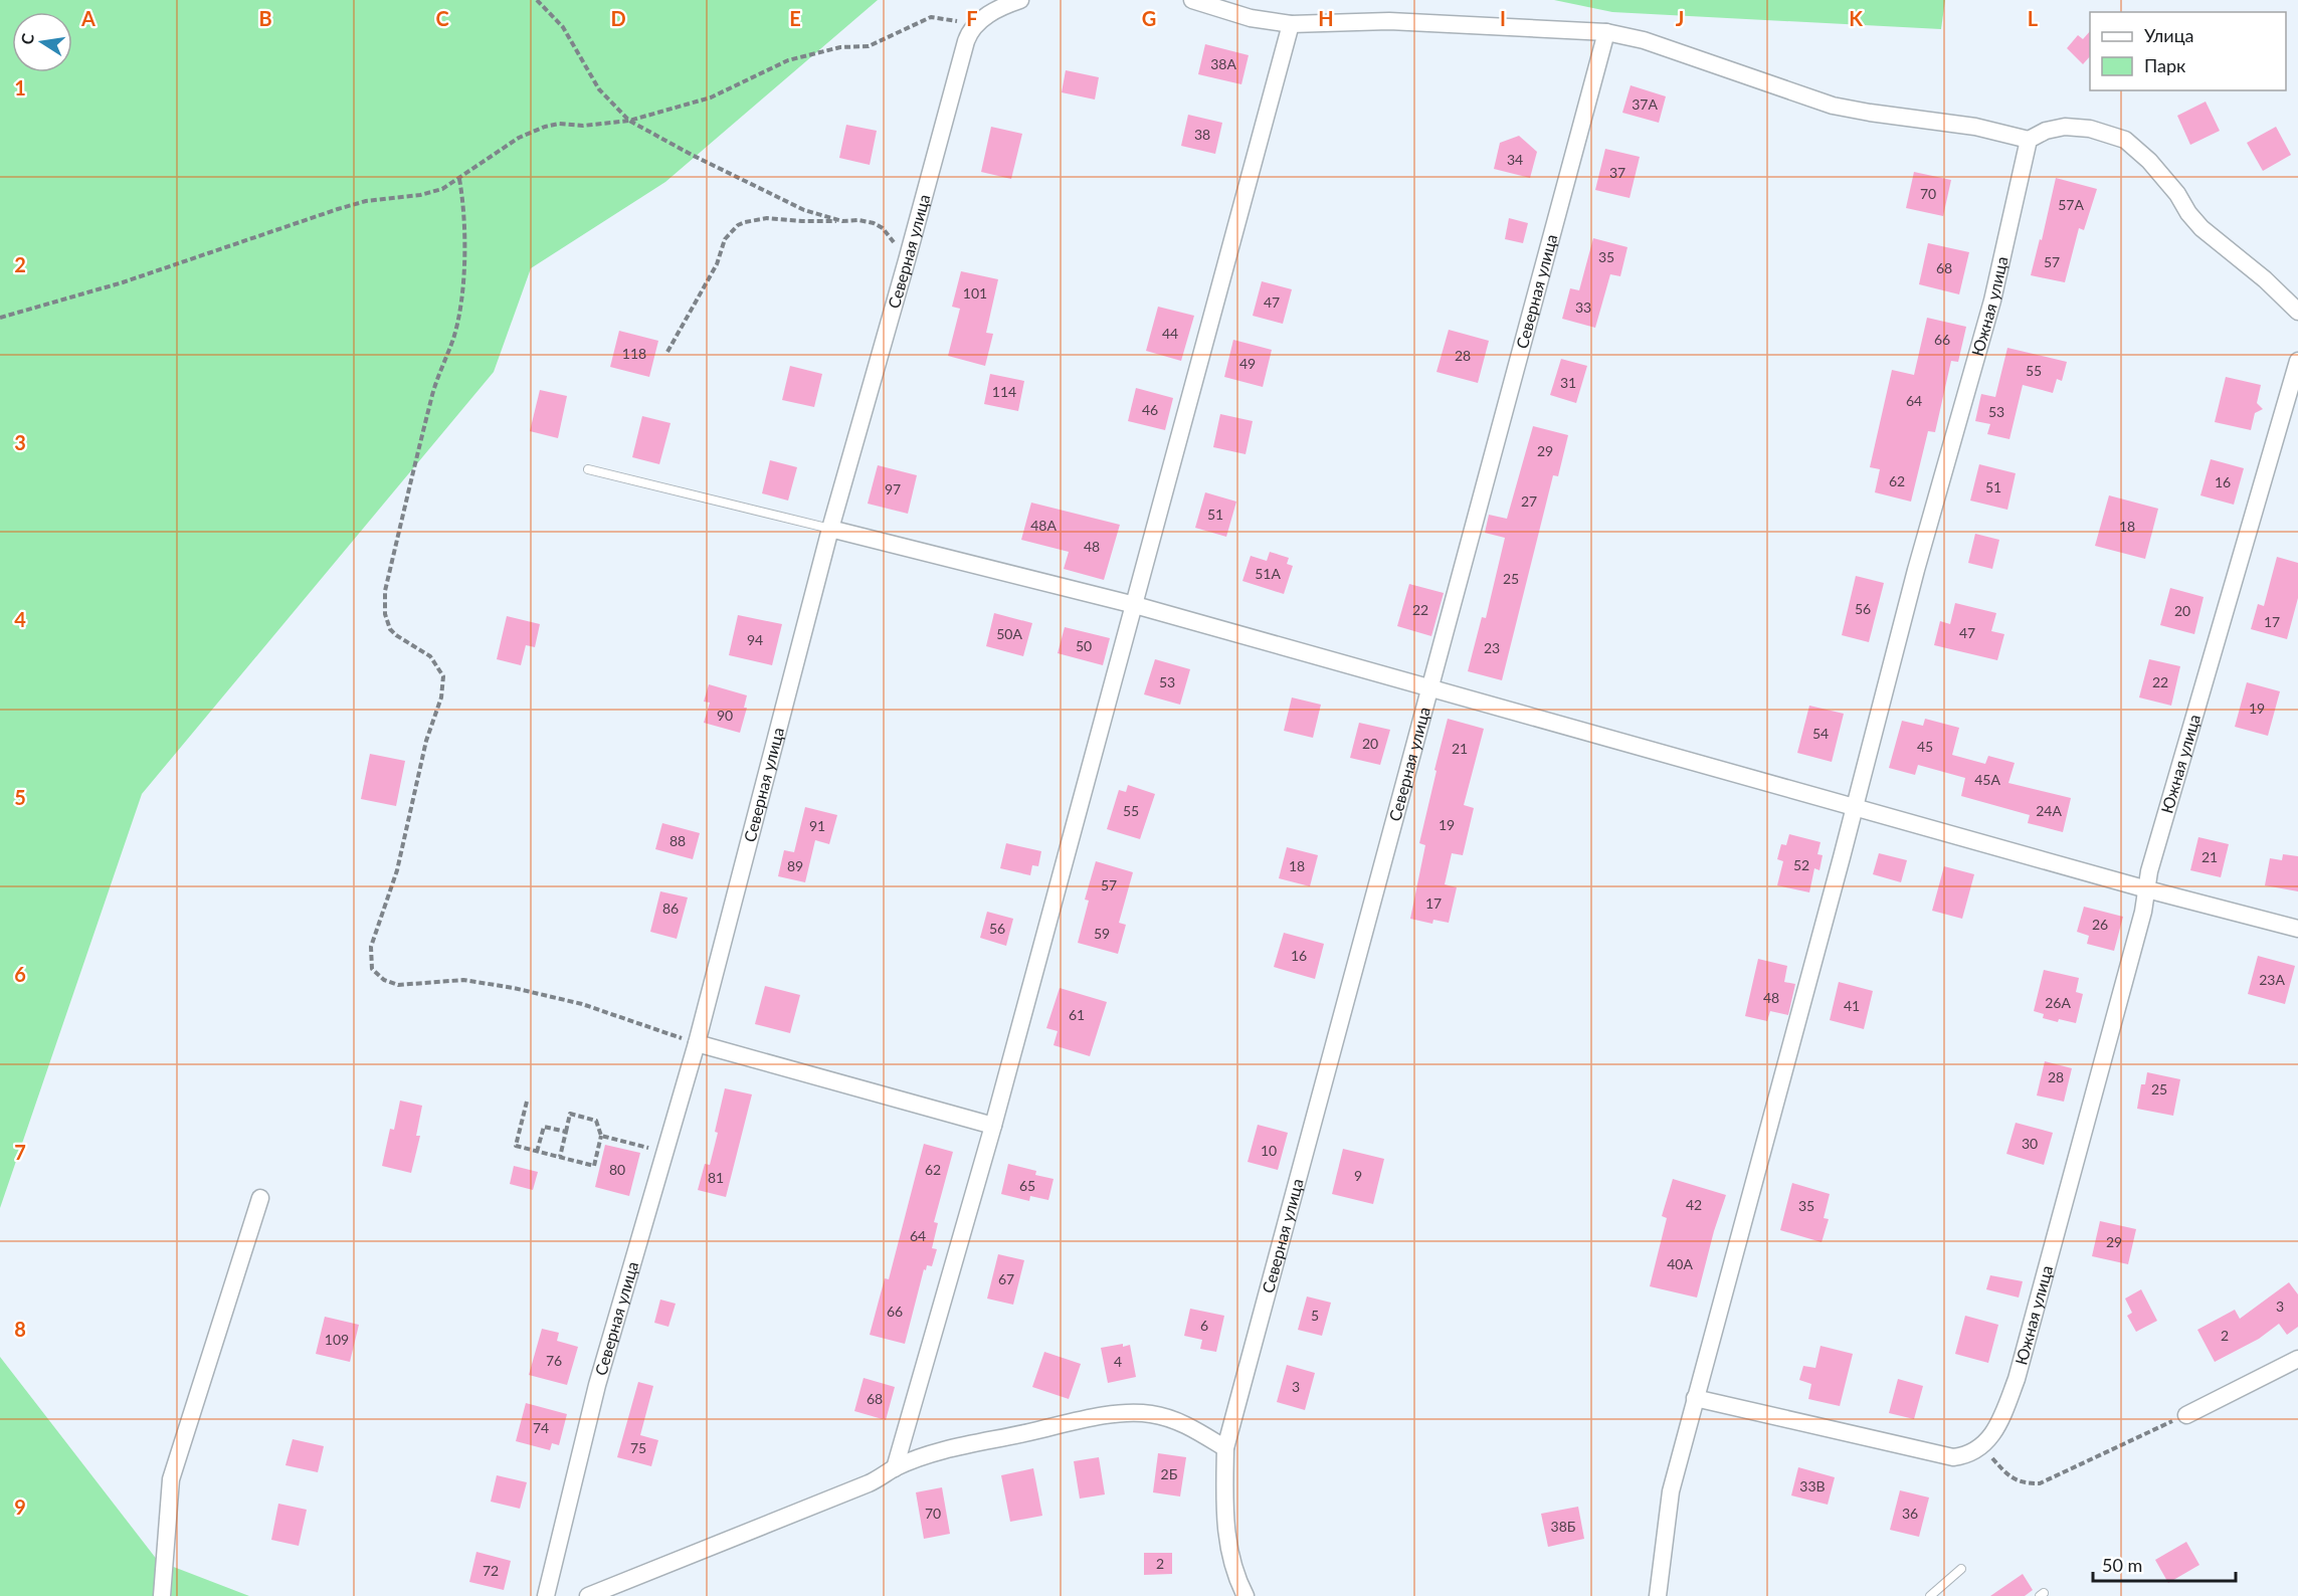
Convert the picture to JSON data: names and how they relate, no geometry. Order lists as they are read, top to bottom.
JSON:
{
  "streets": {
    "street": ["Северная улица", "Южная улица"]
  },
  "crossings": [
    ["Северная улица", "Южная улица"]
  ],
  "house_numbers": [
    "38А",
    "37А",
    "38",
    "34",
    "37",
    "70",
    "57А",
    "35",
    "57",
    "68",
    "101",
    "47",
    "33",
    "44",
    "66",
    "118",
    "28",
    "49",
    "55",
    "31",
    "114",
    "64",
    "46",
    "53",
    "29",
    "62",
    "16",
    "51",
    "97",
    "27",
    "51",
    "48А",
    "18",
    "48",
    "51А",
    "25",
    "56",
    "22",
    "20",
    "17",
    "47",
    "50А",
    "94",
    "50",
    "23",
    "53",
    "22",
    "19",
    "90",
    "54",
    "20",
    "45",
    "21",
    "45А",
    "55",
    "24А",
    "19",
    "91",
    "88",
    "21",
    "52",
    "89",
    "18",
    "57",
    "17",
    "86",
    "26",
    "56",
    "59",
    "16",
    "23А",
    "48",
    "26А",
    "41",
    "61",
    "28",
    "25",
    "30",
    "10",
    "80",
    "62",
    "9",
    "81",
    "65",
    "42",
    "35",
    "64",
    "29",
    "40А",
    "67",
    "3",
    "66",
    "5",
    "6",
    "2",
    "109",
    "76",
    "4",
    "3",
    "68",
    "74",
    "75",
    "2Б",
    "33В",
    "70",
    "36",
    "38Б",
    "2",
    "72"
  ],
  "legend": ["Улица", "Парк"],
  "scale_bar": "50 m",
  "north": "left",
  "grid": {
    "columns": [
      "A",
      "B",
      "C",
      "D",
      "E",
      "F",
      "G",
      "H",
      "I",
      "J",
      "K",
      "L"
    ],
    "rows": [
      "1",
      "2",
      "3",
      "4",
      "5",
      "6",
      "7",
      "8",
      "9"
    ]
  }
}
